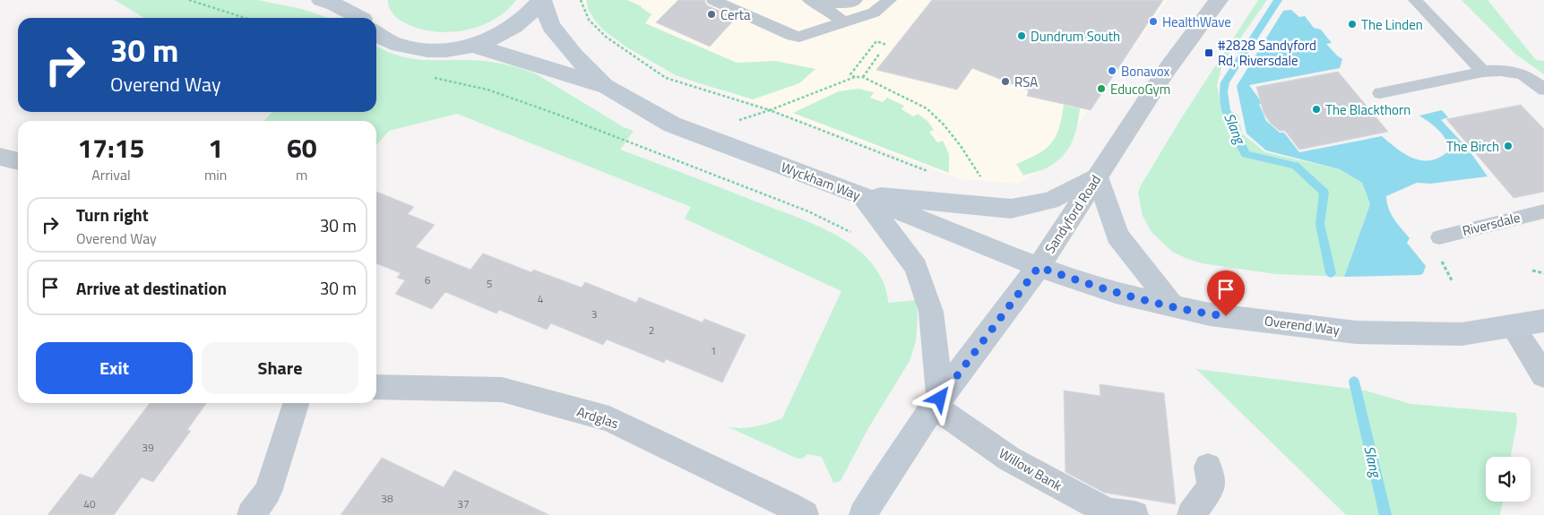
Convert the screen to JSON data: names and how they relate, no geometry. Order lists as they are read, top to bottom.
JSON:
{
  "streets": {
    "main road": ["Wyckham Way", "Sandyford Road", "Overend Way"],
    "street": ["Ardglas", "Willow Bank"],
    "lane": ["Riversdale"]
  },
  "crossings": [
    ["Wyckham Way", "Sandyford Road"],
    ["Wyckham Way", "Overend Way"],
    ["Sandyford Road", "Overend Way"],
    ["Sandyford Road", "Willow Bank"]
  ],
  "water": ["Slang"],
  "places": {
    "other": [
      "Certa",
      "HealthWave",
      "The Linden",
      "Dundrum South",
      "Bonavox",
      "RSA",
      "EducoGym",
      "The Blackthorn",
      "The Birch"
    ],
    "transit": ["#2828 Sandyford Rd, Riversdale"]
  },
  "house_numbers": [
    "6",
    "5",
    "4",
    "3",
    "2",
    "1",
    "39",
    "38",
    "40",
    "37"
  ],
  "page": {
    "turn": ["30 m", "Overend Way"],
    "eta": [
      "17:15",
      "Arrival",
      "1",
      "min",
      "60",
      "m"
    ],
    "list": [
      {
        "name": "Turn right",
        "note": "Overend Way",
        "value": "30 m"
      },
      {
        "name": "Arrive at destination",
        "value": "30 m"
      }
    ],
    "buttons": ["Exit", "Share"]
  }
}
